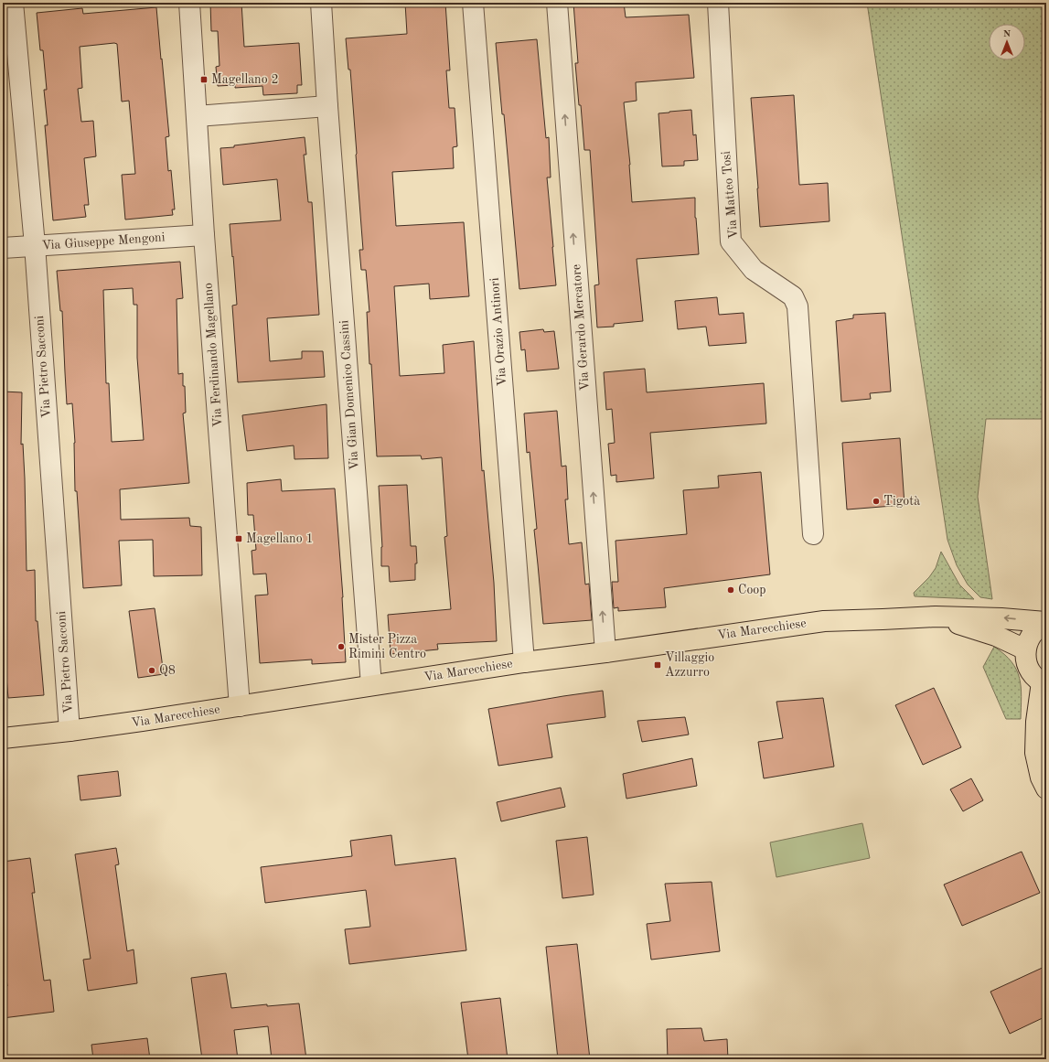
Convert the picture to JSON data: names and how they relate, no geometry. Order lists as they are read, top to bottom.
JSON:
{
  "streets": {
    "main road": ["Via Marecchiese"],
    "street": [
      "Via Matteo Tosi",
      "Via Giuseppe Mengoni",
      "Via Gerardo Mercatore",
      "Via Orazio Antinori",
      "Via Ferdinando Magellano",
      "Via Pietro Sacconi",
      "Via Gian Domenico Cassini"
    ]
  },
  "crossings": [
    ["Via Giuseppe Mengoni", "Via Ferdinando Magellano"],
    ["Via Giuseppe Mengoni", "Via Pietro Sacconi"],
    ["Via Gerardo Mercatore", "Via Marecchiese"],
    ["Via Orazio Antinori", "Via Marecchiese"],
    ["Via Ferdinando Magellano", "Via Marecchiese"],
    ["Via Pietro Sacconi", "Via Marecchiese"],
    ["Via Gian Domenico Cassini", "Via Marecchiese"]
  ],
  "one_way": ["Via Gerardo Mercatore"],
  "places": {
    "transit": ["Magellano 2", "Magellano 1", "Villaggio Azzurro"],
    "other": [
      "Tigotà",
      "Coop",
      "Mister Pizza Rimini Centro",
      "Q8"
    ]
  },
  "north": "top"
}
